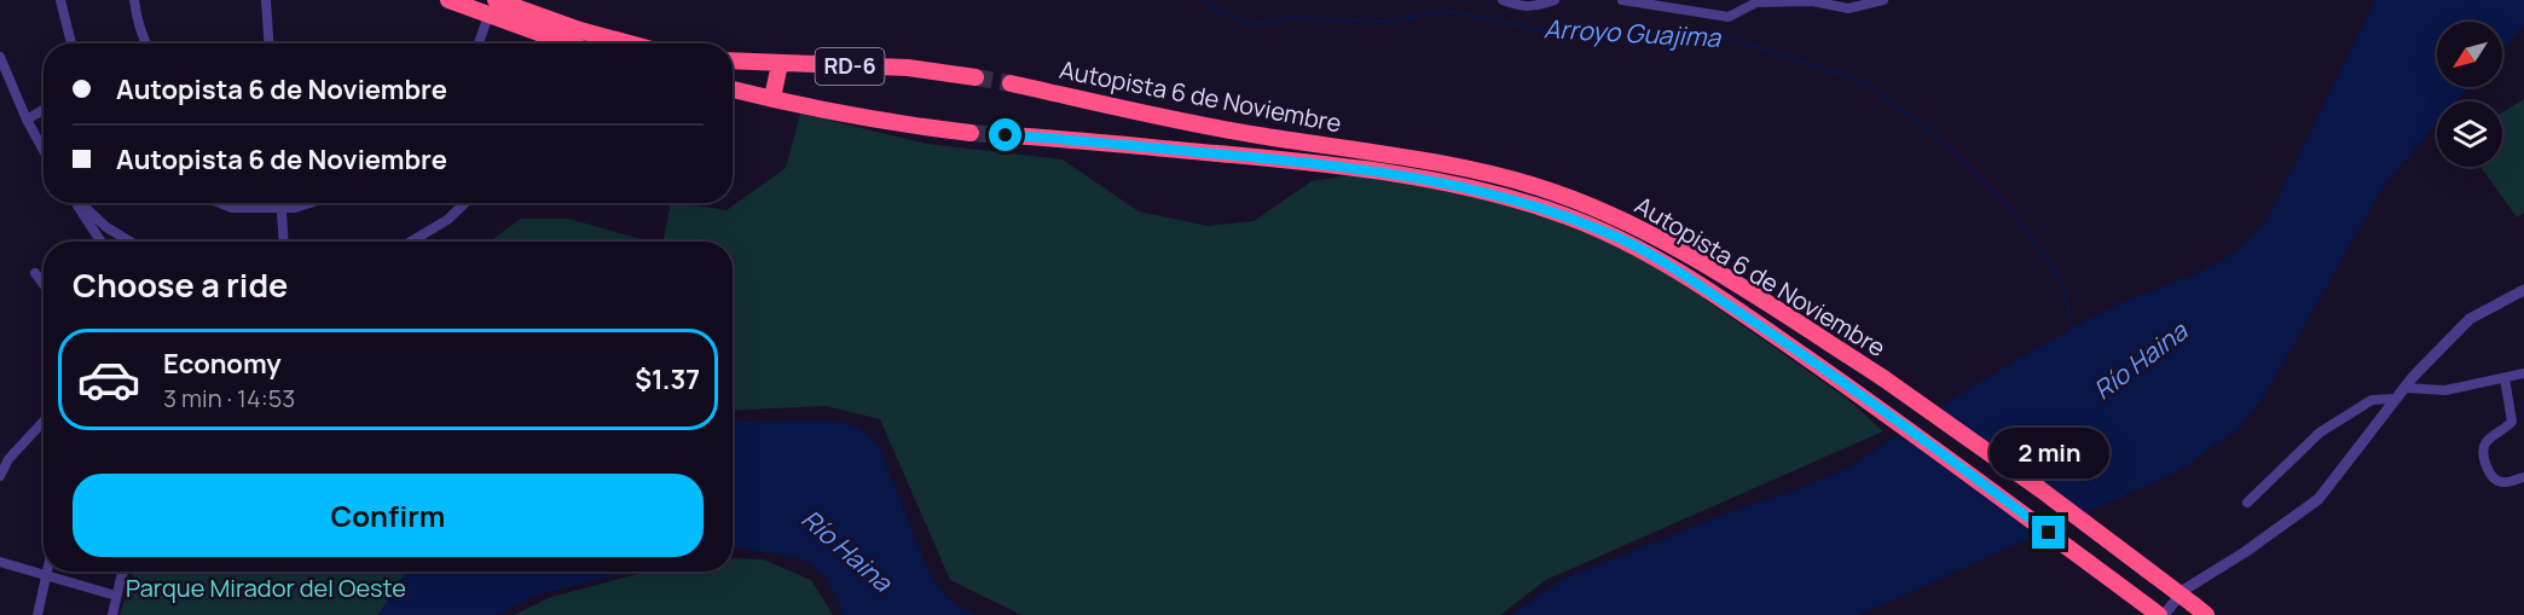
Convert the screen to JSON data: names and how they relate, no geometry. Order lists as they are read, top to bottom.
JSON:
{
  "streets": {
    "highway": ["RD-6", "Autopista 6 de Noviembre"]
  },
  "water": ["Arroyo Guajima", "Río Haina"],
  "parks": ["Parque Mirador del Oeste"],
  "north": "bottom left",
  "page": {
    "banner": ["Autopista 6 de Noviembre", "Autopista 6 de Noviembre"],
    "heading": "Choose a ride",
    "list": [
      {
        "name": "Economy",
        "note": "3 min · 14:53",
        "value": "$1.37"
      }
    ],
    "bubble": "2 min",
    "buttons": "Confirm"
  }
}
